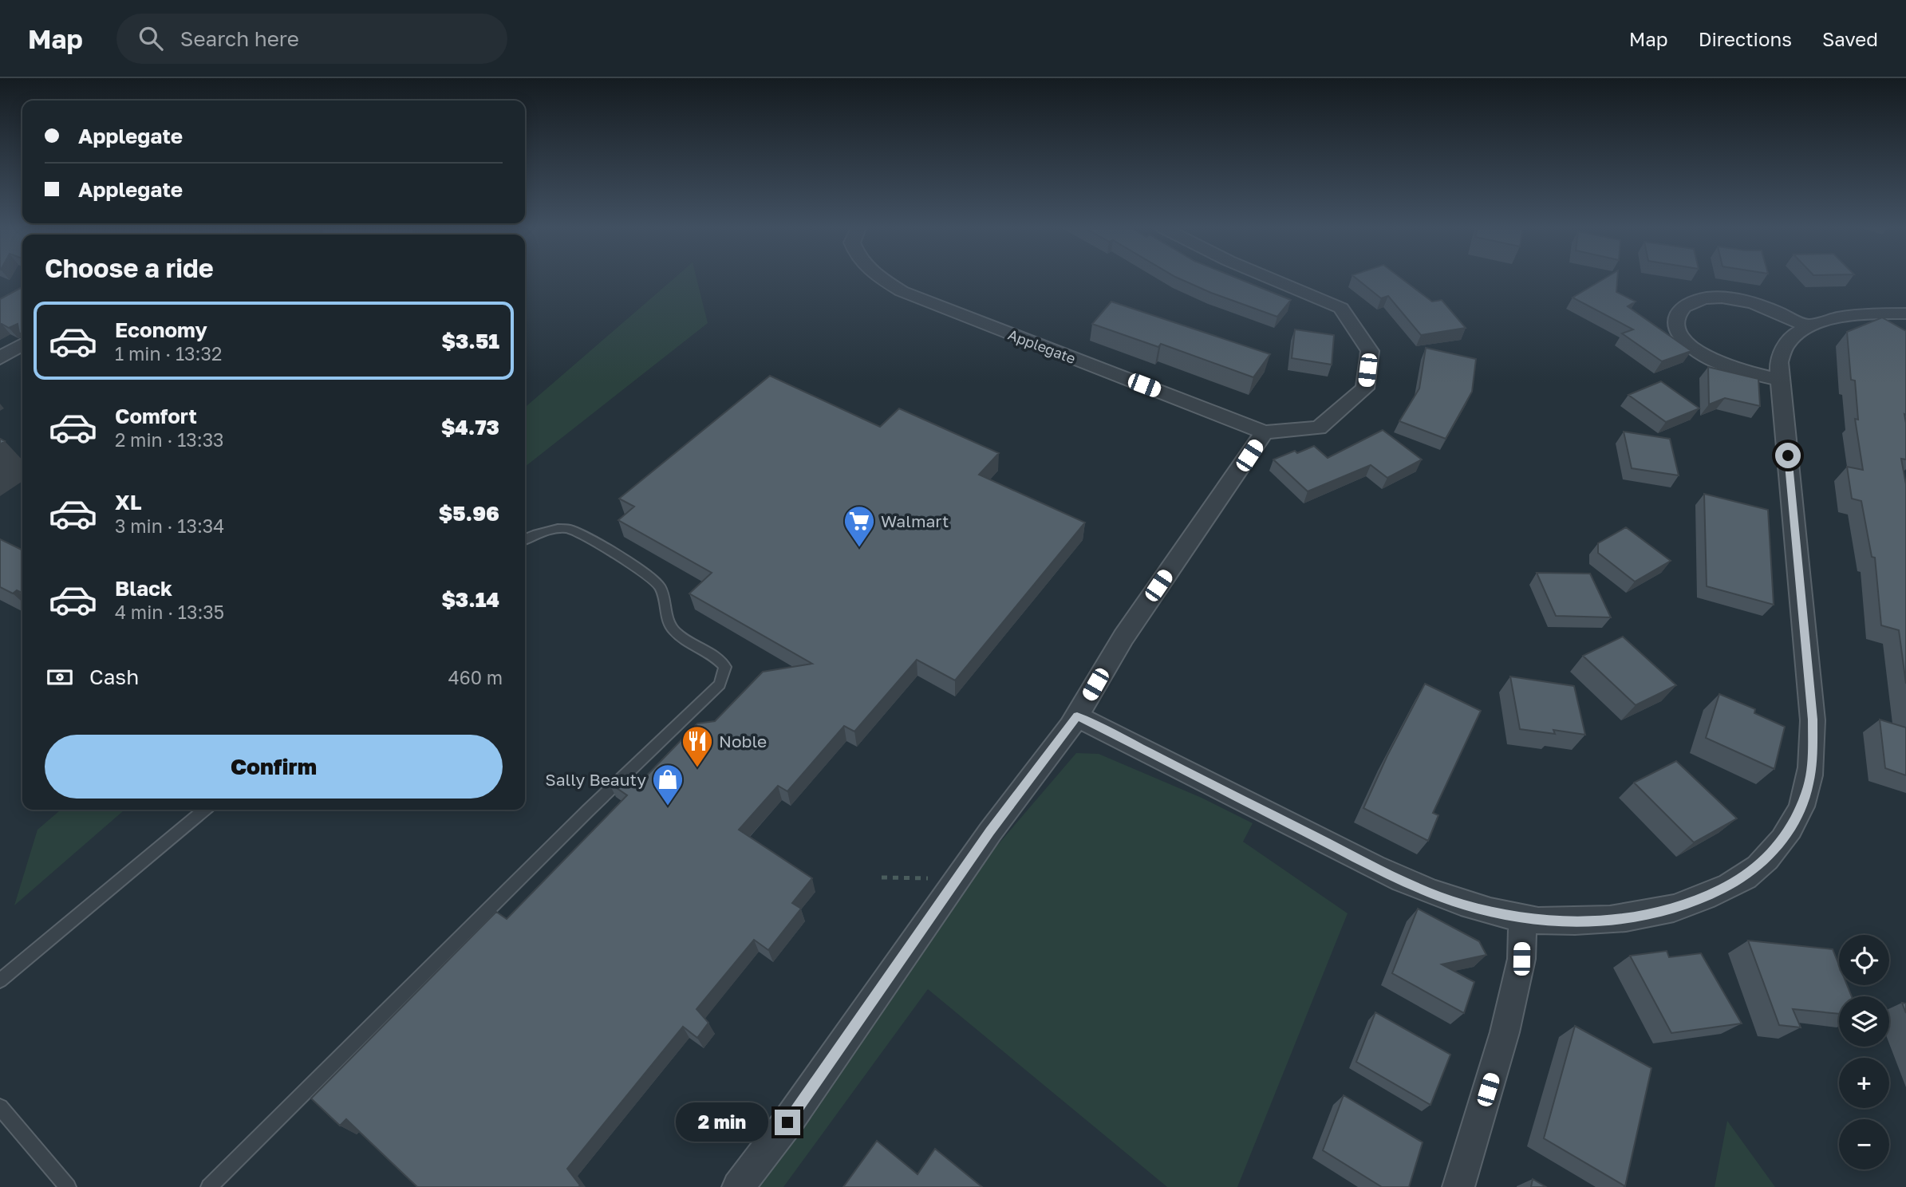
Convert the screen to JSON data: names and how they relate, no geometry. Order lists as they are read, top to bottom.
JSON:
{
  "streets": {
    "street": ["Applegate"]
  },
  "places": {
    "supermarket": ["Walmart"],
    "restaurant": ["Noble"],
    "shop": ["Sally Beauty"]
  },
  "page": {
    "header": "Map",
    "search": "Search here",
    "nav": ["Map", "Directions", "Saved"],
    "banner": ["Applegate", "Applegate"],
    "heading": "Choose a ride",
    "list": [
      {
        "name": "Economy",
        "note": "1 min · 13:32",
        "value": "$3.51"
      },
      {
        "name": "Comfort",
        "note": "2 min · 13:33",
        "value": "$4.73"
      },
      {
        "name": "XL",
        "note": "3 min · 13:34",
        "value": "$5.96"
      },
      {
        "name": "Black",
        "note": "4 min · 13:35",
        "value": "$3.14"
      }
    ],
    "pay": ["Cash", "460 m"],
    "buttons": "Confirm",
    "map_buttons": ["+", "−"],
    "bubble": "2 min"
  }
}
